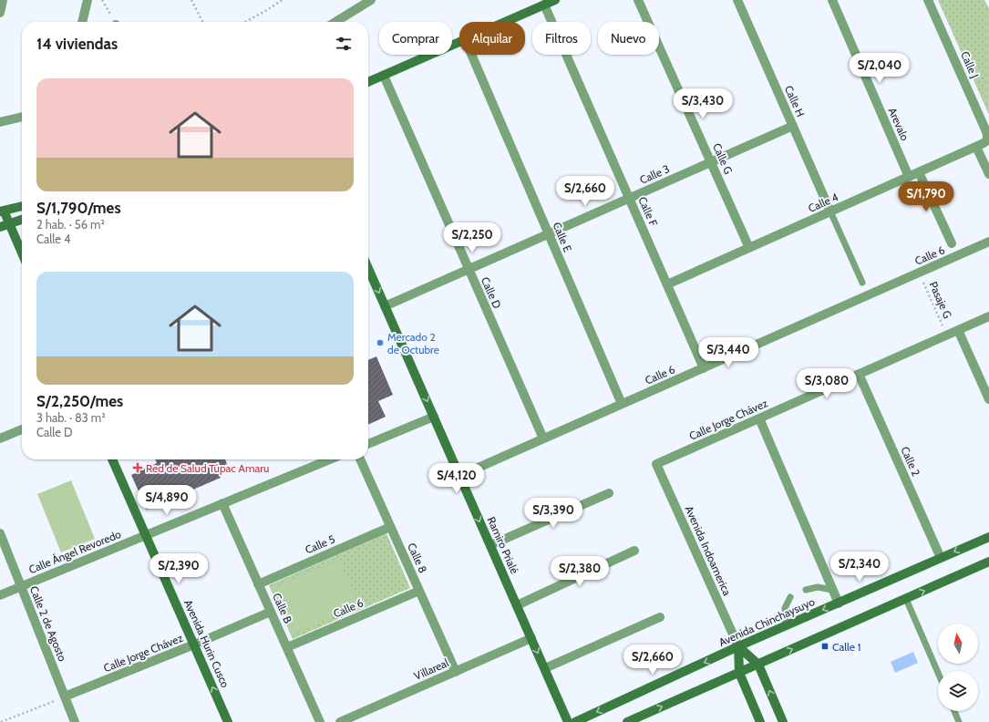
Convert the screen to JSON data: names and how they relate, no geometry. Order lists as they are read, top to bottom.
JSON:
{
  "streets": {
    "street": [
      "Calle J",
      "Calle H",
      "Arevalo",
      "Calle G",
      "Calle 3",
      "Calle 4",
      "Calle F",
      "Calle E",
      "Calle 6",
      "Calle D",
      "Calle Jorge Chávez",
      "Calle 2",
      "Calle 5",
      "Ramiro Prialé",
      "Avenida Indoamerica",
      "Calle Ángel Revoredo",
      "Calle 8",
      "Calle B",
      "Avenida Chinchaysuyo",
      "Calle 2 de Agosto",
      "Avenida Hurin Cusco",
      "Villareal"
    ],
    "path": ["Pasaje G"]
  },
  "crossings": [
    ["Calle J", "Calle 4"],
    ["Calle H", "Calle 3"],
    ["Calle H", "Calle 4"],
    ["Arevalo", "Calle 4"],
    ["Calle G", "Calle 3"],
    ["Calle G", "Calle 4"],
    ["Calle 3", "Calle F"],
    ["Calle 3", "Calle E"],
    ["Calle 3", "Calle D"],
    ["Calle 3", "Ramiro Prialé"],
    ["Calle 4", "Calle F"],
    ["Calle F", "Calle 6"],
    ["Calle E", "Calle 6"],
    ["Calle 6", "Calle D"],
    ["Calle 6", "Pasaje G"],
    ["Calle 6", "Ramiro Prialé"],
    ["Calle 6", "Calle 8"],
    ["Calle 6", "Calle B"],
    ["Pasaje G", "Calle Jorge Chávez"],
    ["Calle Jorge Chávez", "Calle 2"],
    ["Calle Jorge Chávez", "Avenida Indoamerica"],
    ["Calle Jorge Chávez", "Calle B"],
    ["Calle Jorge Chávez", "Calle 2 de Agosto"],
    ["Calle Jorge Chávez", "Avenida Hurin Cusco"],
    ["Calle 2", "Avenida Chinchaysuyo"],
    ["Calle 5", "Calle 8"],
    ["Calle 5", "Calle B"],
    ["Ramiro Prialé", "Villareal"],
    ["Avenida Indoamerica", "Avenida Chinchaysuyo"],
    ["Calle Ángel Revoredo", "Calle B"],
    ["Calle Ángel Revoredo", "Calle 2 de Agosto"],
    ["Calle Ángel Revoredo", "Avenida Hurin Cusco"],
    ["Calle 8", "Villareal"]
  ],
  "one_way": ["Ramiro Prialé"],
  "places": {
    "other": ["Mercado 2 de Octubre"],
    "health": ["Red de Salud Túpac Amaru"],
    "transit": ["Calle 1"]
  },
  "north": "top",
  "page": {
    "chip": [
      "Comprar",
      "Alquilar",
      "Filtros",
      "Nuevo"
    ],
    "heading": "14 viviendas",
    "price": [
      "S/2,040",
      "S/3,430",
      "S/2,660",
      "S/1,790",
      "S/2,250",
      "S/3,440",
      "S/3,080",
      "S/4,120",
      "S/4,890",
      "S/3,390",
      "S/2,340",
      "S/2,390",
      "S/2,380",
      "S/2,660"
    ],
    "list": [
      {
        "name": "S/1,790/mes",
        "note": "2 hab. · 56 m² · Calle 4"
      },
      {
        "name": "S/2,250/mes",
        "note": "3 hab. · 83 m² · Calle D"
      }
    ]
  }
}
